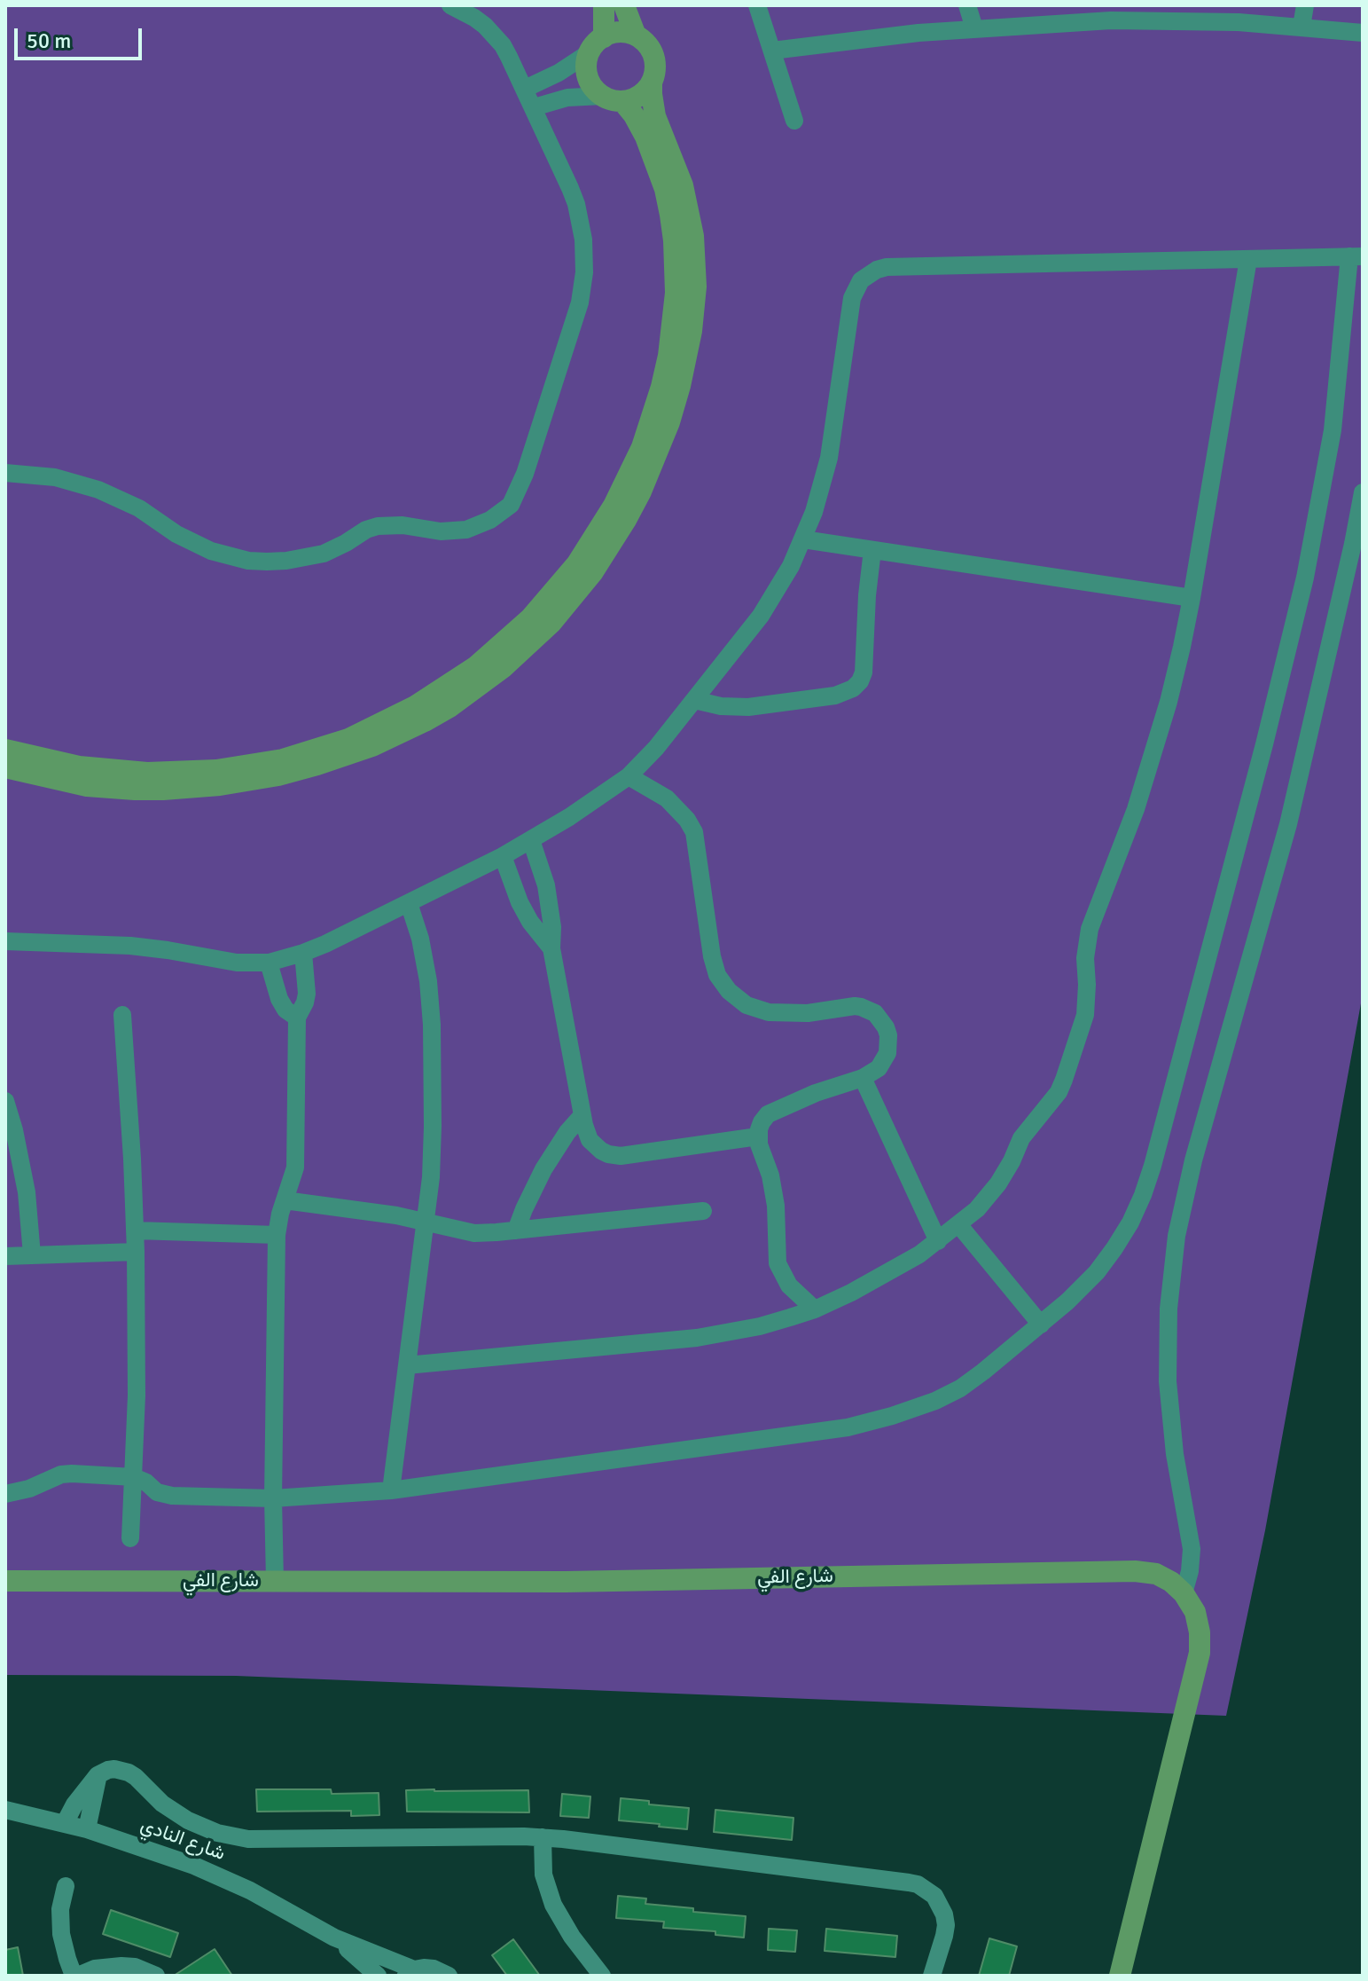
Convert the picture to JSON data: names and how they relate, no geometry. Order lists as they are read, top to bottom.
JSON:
{
  "streets": {
    "street": ["شارع الفي", "شارع النادي"]
  },
  "scale_bar": "50 m"
}
